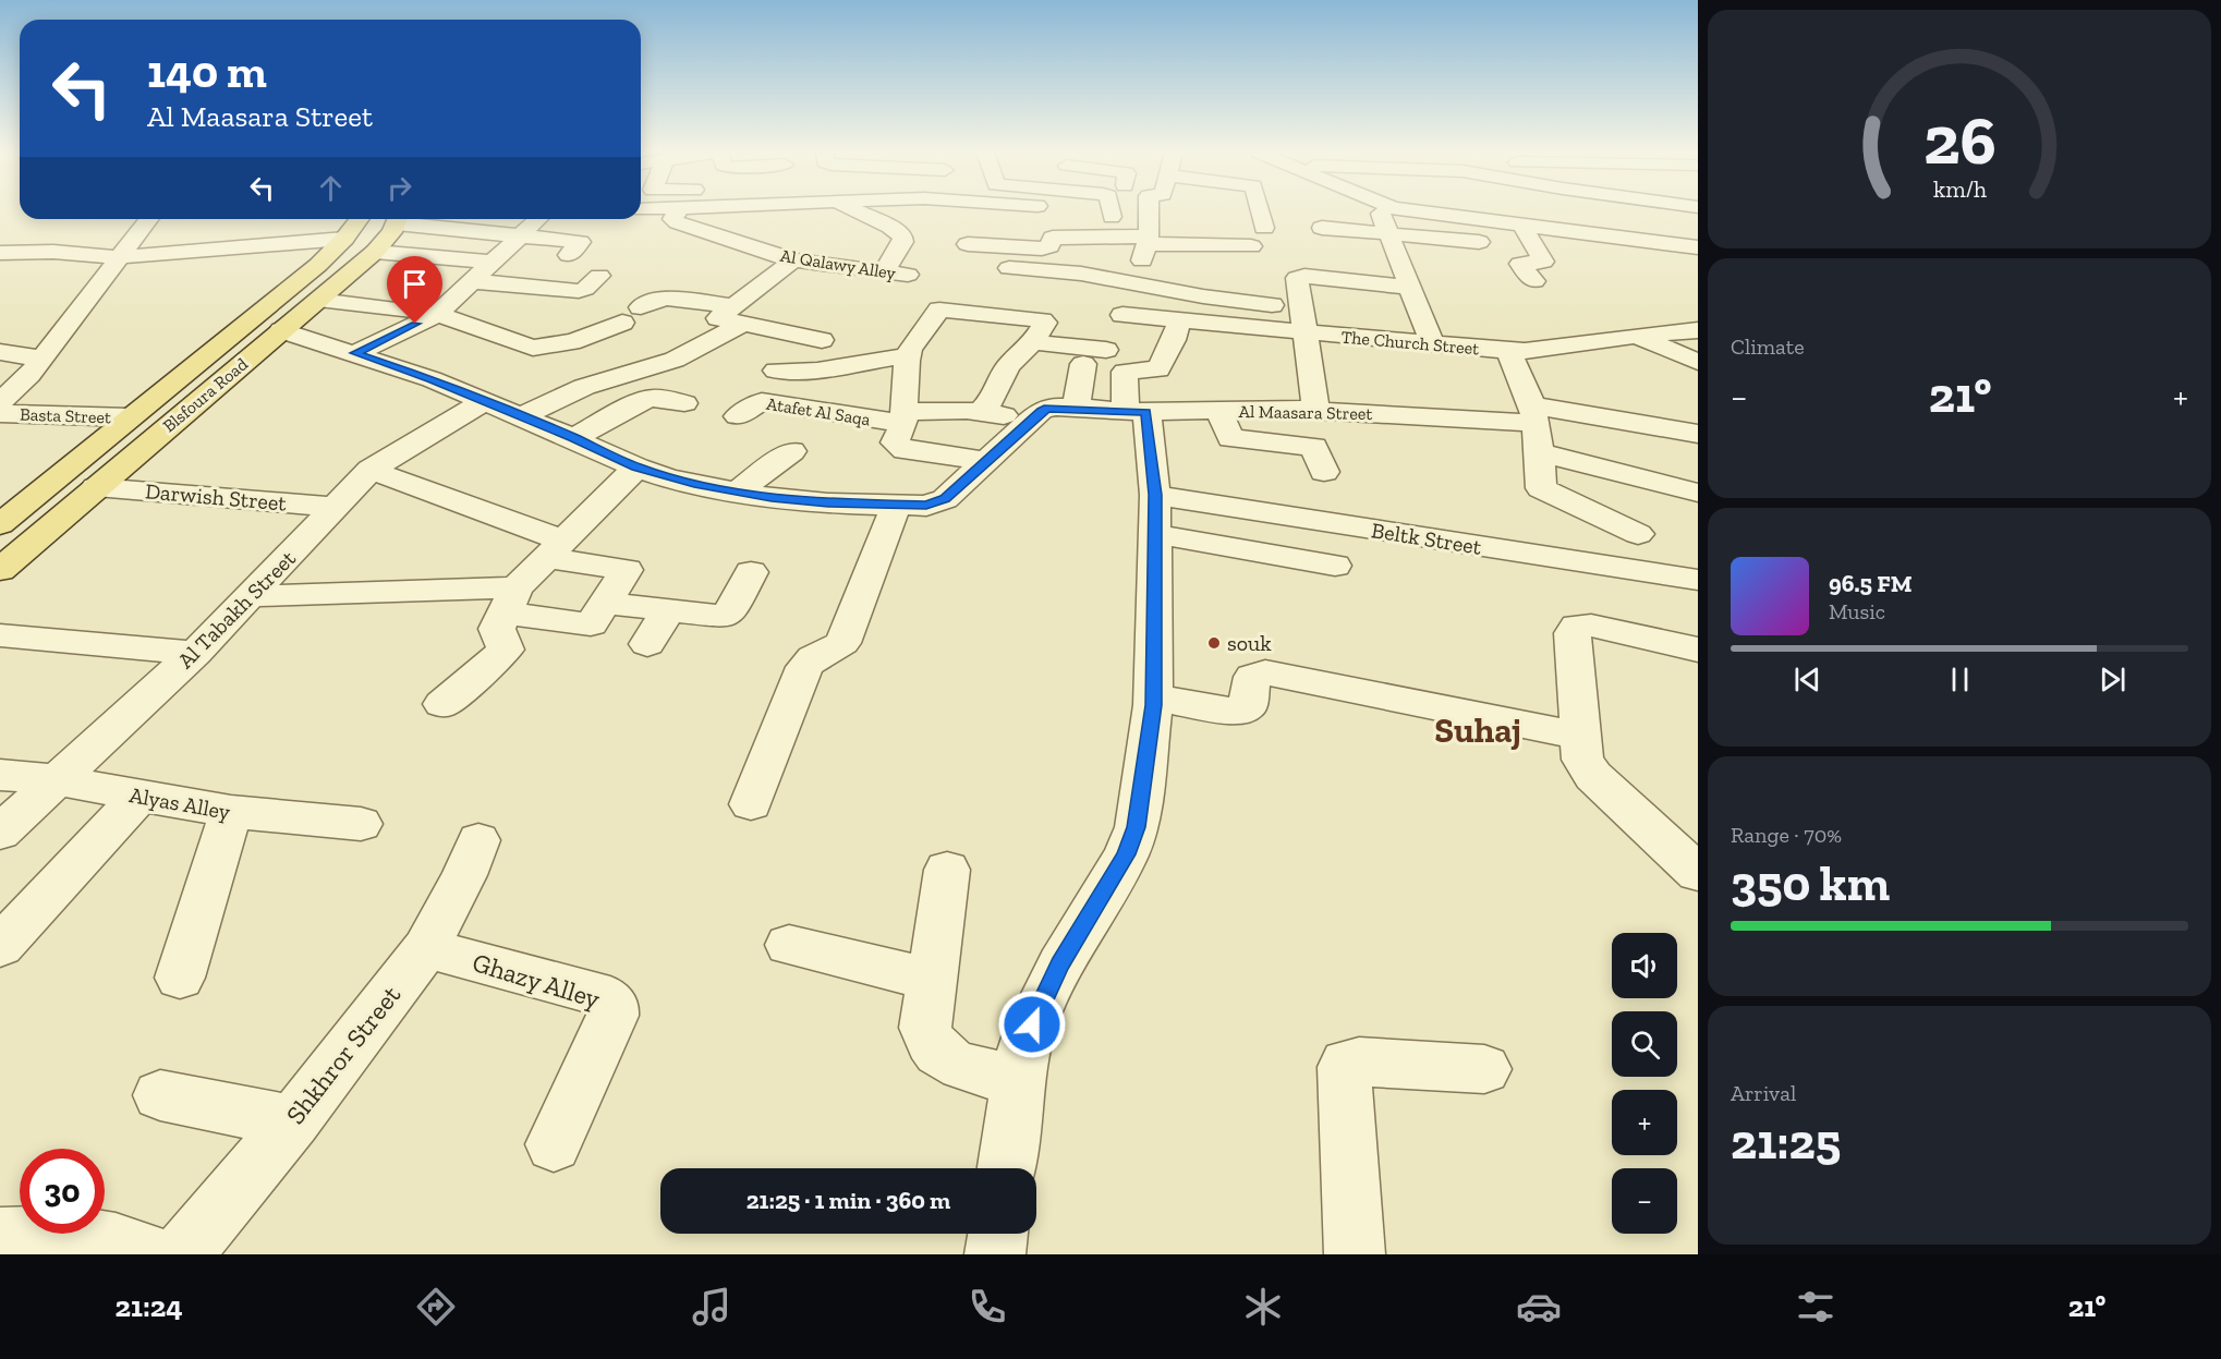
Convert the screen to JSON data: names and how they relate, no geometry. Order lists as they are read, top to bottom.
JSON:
{
  "streets": {
    "main road": ["Blsfoura Road"],
    "street": [
      "Al Qalawy Alley",
      "The Church Street",
      "Atafet Al Saqa",
      "Al Maasara Street",
      "Basta Street",
      "Darwish Street",
      "Beltk Street",
      "Al Tabakh Street",
      "Alyas Alley",
      "Ghazy Alley",
      "Shkhror Street"
    ]
  },
  "crossings": [
    ["Blsfoura Road", "Al Maasara Street"],
    ["Blsfoura Road", "Basta Street"],
    ["Blsfoura Road", "Darwish Street"],
    ["Atafet Al Saqa", "Al Maasara Street"],
    ["Al Maasara Street", "Al Tabakh Street"],
    ["Darwish Street", "Al Tabakh Street"],
    ["Al Tabakh Street", "Alyas Alley"],
    ["Ghazy Alley", "Shkhror Street"]
  ],
  "districts": ["Suhaj"],
  "places": ["souk"],
  "page": {
    "turn": ["140 m", "Al Maasara Street"],
    "tile": [
      "Climate",
      ["Range · 70%", "350 km"],
      ["Arrival", "21:25"]
    ],
    "heat": ["−", "21°", "+"],
    "song": ["96.5 FM", "Music"],
    "map_buttons": ["+", "−"],
    "limit": "30",
    "trip": "21:25 · 1 min · 360 m",
    "tabs": ["21:24", "21°"],
    "gauge": ["26", "km/h"]
  }
}
